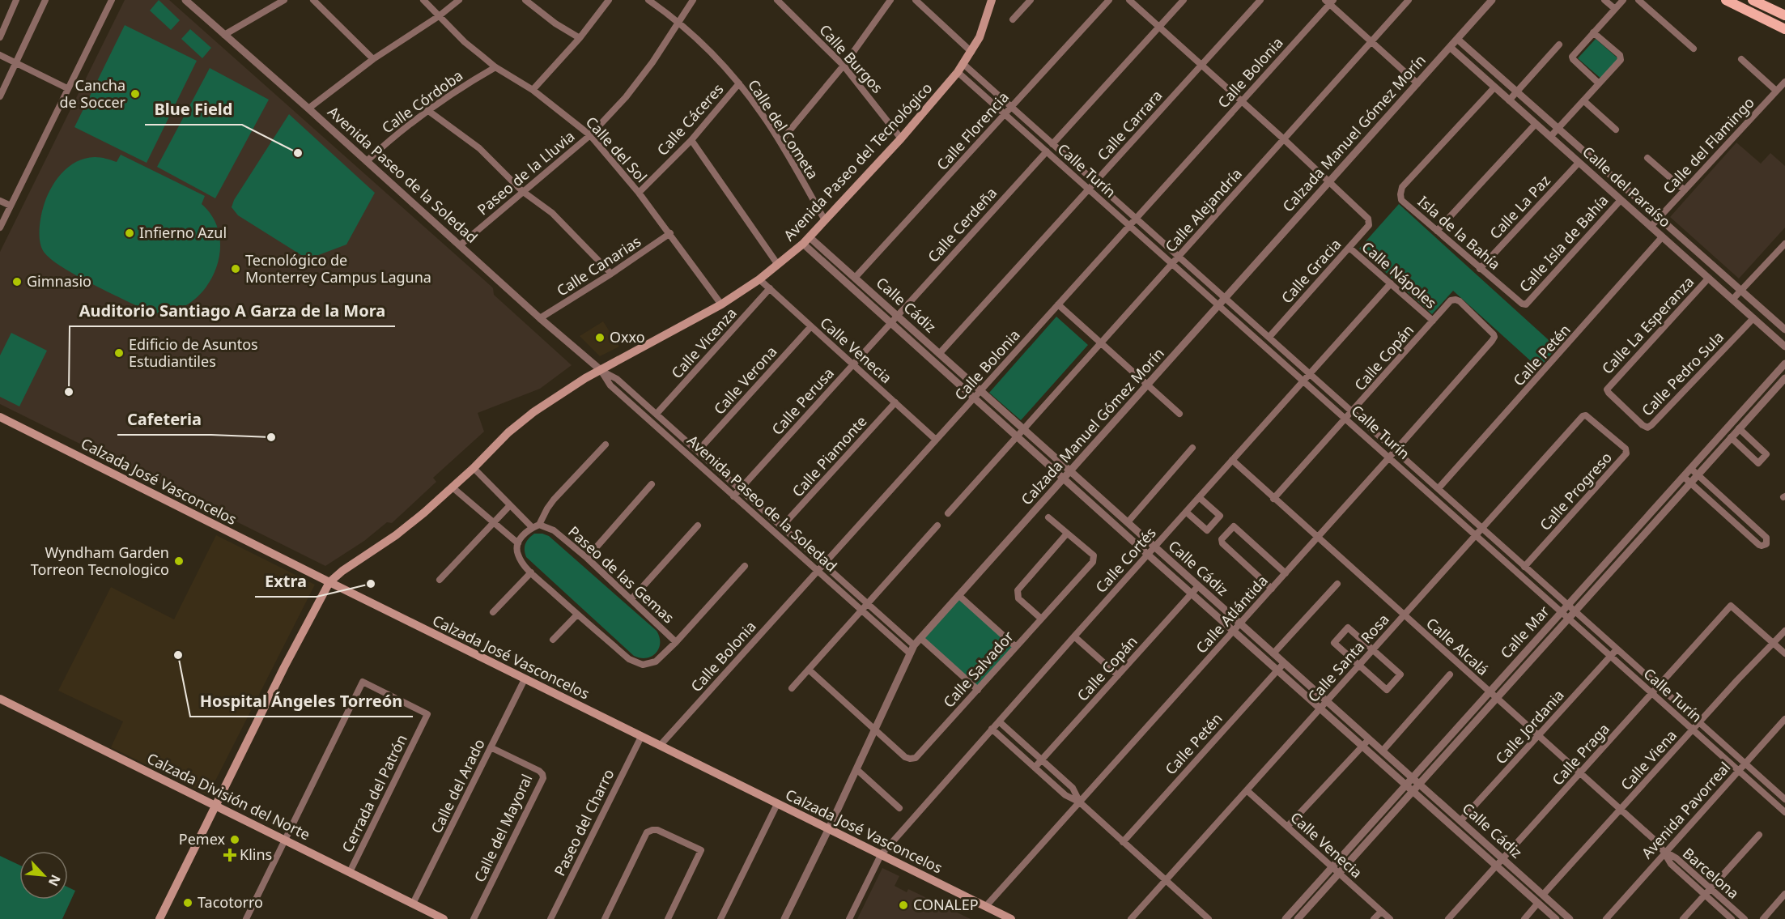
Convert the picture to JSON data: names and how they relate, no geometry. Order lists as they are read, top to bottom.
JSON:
{
  "streets": {
    "main road": ["Avenida Paseo del Tecnológico", "Calzada José Vasconcelos", "Calzada División del Norte"],
    "street": [
      "Calle Burgos",
      "Calle Bolonia",
      "Calle Córdoba",
      "Calle Cáceres",
      "Calle Carrara",
      "Calle del Cometa",
      "Calle Florencia",
      "Calzada Manuel Gómez Morín",
      "Calle del Flamingo",
      "Calle del Sol",
      "Calle Turín",
      "Paseo de la Lluvia",
      "Avenida Paseo de la Soledad",
      "Calle del Paraíso",
      "Calle La Paz",
      "Calle Alejandría",
      "Calle Cerdeña",
      "Isla de la Bahía",
      "Calle Isla de Bahía",
      "Calle Canarias",
      "Calle Gracia",
      "Calle Nápoles",
      "Calle Cádiz",
      "Calle La Esperanza",
      "Calle Vicenza",
      "Calle Venecia",
      "Calle Petén",
      "Calle Copán",
      "Calle Pedro Sula",
      "Calle Verona",
      "Calle Perusa",
      "Calle Piamonte",
      "Calle Progreso",
      "Calle Cortés",
      "Paseo de las Gemas",
      "Calle Atlántida",
      "Calle Mar",
      "Calle Alcalá",
      "Calle Santa Rosa",
      "Calle Salvador",
      "Calle Jordania",
      "Calle Praga",
      "Calle Viena",
      "Calle del Arado",
      "Cerrada del Patrón",
      "Avenida Pavorreal",
      "Paseo del Charro",
      "Calle del Mayoral",
      "Barcelona"
    ]
  },
  "crossings": [
    ["Calle Burgos", "Avenida Paseo del Tecnológico"],
    ["Calle Bolonia", "Calle Turín"],
    ["Calle Bolonia", "Avenida Paseo de la Soledad"],
    ["Calle Bolonia", "Calle Cádiz"],
    ["Calle Bolonia", "Calle Venecia"],
    ["Calle Bolonia", "Calzada José Vasconcelos"],
    ["Calle Córdoba", "Calle del Sol"],
    ["Calle Córdoba", "Avenida Paseo de la Soledad"],
    ["Calle Cáceres", "Calle del Cometa"],
    ["Calle Cáceres", "Calle del Sol"],
    ["Calle Carrara", "Calle Turín"],
    ["Calle Carrara", "Calle Cádiz"],
    ["Calle del Cometa", "Avenida Paseo del Tecnológico"],
    ["Calle del Cometa", "Paseo de la Lluvia"],
    ["Calle Florencia", "Calle Turín"],
    ["Calle Florencia", "Calle Cádiz"],
    ["Calzada Manuel Gómez Morín", "Calle Turín"],
    ["Calzada Manuel Gómez Morín", "Avenida Paseo de la Soledad"],
    ["Calzada Manuel Gómez Morín", "Calle del Paraíso"],
    ["Calzada Manuel Gómez Morín", "Calle Gracia"],
    ["Calzada Manuel Gómez Morín", "Calle Cádiz"],
    ["Calzada Manuel Gómez Morín", "Calzada José Vasconcelos"],
    ["Calzada Manuel Gómez Morín", "Calle Salvador"],
    ["Calle del Flamingo", "Calle del Paraíso"],
    ["Calle del Sol", "Avenida Paseo del Tecnológico"],
    ["Calle del Sol", "Paseo de la Lluvia"],
    ["Calle del Sol", "Calle Canarias"],
    ["Avenida Paseo del Tecnológico", "Calle Turín"],
    ["Avenida Paseo del Tecnológico", "Avenida Paseo de la Soledad"],
    ["Avenida Paseo del Tecnológico", "Calle Cádiz"],
    ["Avenida Paseo del Tecnológico", "Calle Venecia"],
    ["Avenida Paseo del Tecnológico", "Calzada José Vasconcelos"],
    ["Avenida Paseo del Tecnológico", "Calzada División del Norte"],
    ["Calle Turín", "Calle Alejandría"],
    ["Calle Turín", "Calle Cerdeña"],
    ["Calle Turín", "Calle Gracia"],
    ["Calle Turín", "Calle Petén"],
    ["Calle Turín", "Calle Copán"],
    ["Calle Turín", "Calle Progreso"],
    ["Calle Turín", "Calle Cortés"],
    ["Calle Turín", "Calle Atlántida"],
    ["Calle Turín", "Calle Mar"],
    ["Calle Turín", "Calle Santa Rosa"],
    ["Calle Turín", "Calle Jordania"],
    ["Calle Turín", "Calle Praga"],
    ["Calle Turín", "Calle Viena"],
    ["Calle Turín", "Avenida Pavorreal"],
    ["Paseo de la Lluvia", "Avenida Paseo de la Soledad"],
    ["Avenida Paseo de la Soledad", "Calle Canarias"],
    ["Avenida Paseo de la Soledad", "Calle Vicenza"],
    ["Avenida Paseo de la Soledad", "Calle Verona"],
    ["Avenida Paseo de la Soledad", "Calle Perusa"],
    ["Avenida Paseo de la Soledad", "Calle Piamonte"],
    ["Calle del Paraíso", "Calle La Paz"],
    ["Calle del Paraíso", "Isla de la Bahía"],
    ["Calle del Paraíso", "Calle Isla de Bahía"],
    ["Calle del Paraíso", "Calle La Esperanza"],
    ["Calle del Paraíso", "Calle Petén"],
    ["Calle del Paraíso", "Calle Pedro Sula"],
    ["Calle La Paz", "Isla de la Bahía"],
    ["Calle Alejandría", "Calle Cádiz"],
    ["Calle Cerdeña", "Calle Cádiz"],
    ["Calle Cerdeña", "Calle Perusa"],
    ["Isla de la Bahía", "Calle Isla de Bahía"],
    ["Calle Gracia", "Calle Nápoles"],
    ["Calle Nápoles", "Calle Copán"],
    ["Calle Nápoles", "Calle Cortés"],
    ["Calle Nápoles", "Calle Atlántida"],
    ["Calle Cádiz", "Calle Petén"],
    ["Calle Cádiz", "Calle Copán"],
    ["Calle Cádiz", "Calle Perusa"],
    ["Calle Cádiz", "Calle Cortés"],
    ["Calle Cádiz", "Calle Atlántida"],
    ["Calle Cádiz", "Calle Mar"],
    ["Calle Cádiz", "Calle Santa Rosa"],
    ["Calle Cádiz", "Calle Jordania"],
    ["Calle Cádiz", "Calle Praga"],
    ["Calle Cádiz", "Calle Viena"],
    ["Calle La Esperanza", "Calle Pedro Sula"],
    ["Calle Vicenza", "Calle Venecia"],
    ["Calle Venecia", "Calle Verona"],
    ["Calle Venecia", "Calle Perusa"],
    ["Calle Venecia", "Calle Piamonte"],
    ["Calle Venecia", "Calle Mar"],
    ["Calle Venecia", "Calle Santa Rosa"],
    ["Calle Copán", "Calle Alcalá"],
    ["Calzada José Vasconcelos", "Calle Cortés"],
    ["Calzada José Vasconcelos", "Calle Atlántida"],
    ["Calzada José Vasconcelos", "Calle del Arado"],
    ["Calzada José Vasconcelos", "Paseo del Charro"],
    ["Calle Progreso", "Calle Santa Rosa"],
    ["Calle Cortés", "Calle Alcalá"],
    ["Calle Atlántida", "Calle Alcalá"],
    ["Calle Mar", "Calle Alcalá"],
    ["Calle Alcalá", "Calle Santa Rosa"],
    ["Calle Alcalá", "Calle Jordania"],
    ["Calle Alcalá", "Calle Praga"],
    ["Calle Alcalá", "Calle Viena"],
    ["Calle Alcalá", "Avenida Pavorreal"],
    ["Calle Alcalá", "Barcelona"],
    ["Calle Praga", "Calle Viena"],
    ["Calle del Arado", "Calzada División del Norte"],
    ["Calle del Arado", "Calle del Mayoral"],
    ["Cerrada del Patrón", "Calzada División del Norte"],
    ["Avenida Pavorreal", "Barcelona"]
  ],
  "places": {
    "other": [
      "Cancha de Soccer",
      "Blue Field",
      "Infierno Azul",
      "Tecnológico de Monterrey Campus Laguna",
      "Gimnasio",
      "Oxxo",
      "Edificio de Asuntos Estudiantiles",
      "Auditorio Santiago A Garza de la Mora",
      "Cafeteria",
      "Wyndham Garden Torreon Tecnologico",
      "Extra",
      "Hospital Ángeles Torreón",
      "Pemex",
      "Tacotorro",
      "CONALEP"
    ],
    "health": ["Klins"]
  },
  "north": "bottom right"
}
